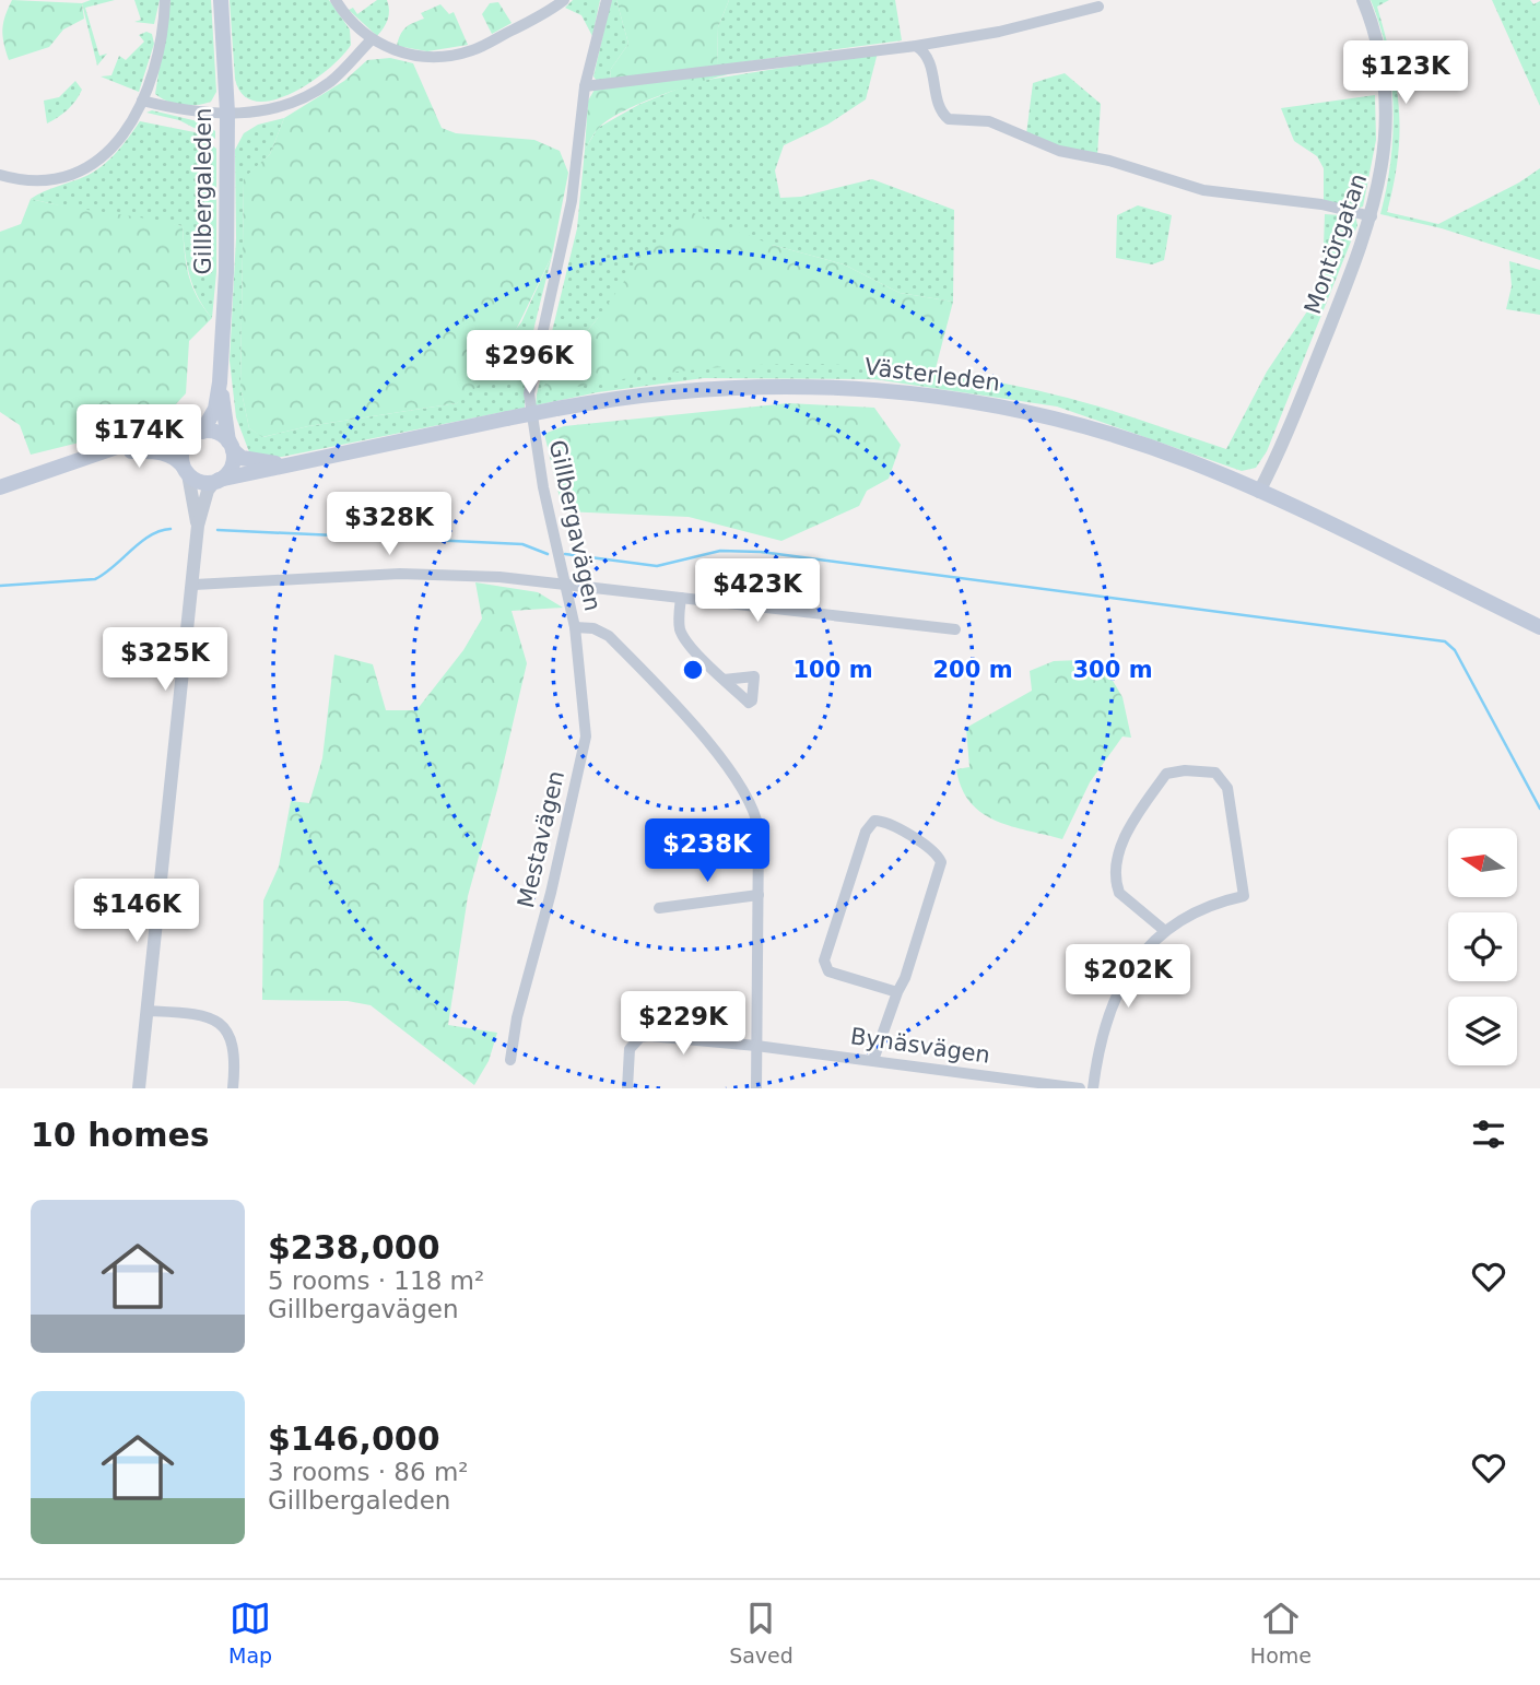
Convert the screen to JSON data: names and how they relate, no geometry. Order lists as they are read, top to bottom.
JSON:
{
  "streets": {
    "main road": ["Gillbergaleden", "Västerleden"],
    "street": [
      "Montörgatan",
      "Gillbergavägen",
      "Mestavägen",
      "Bynäsvägen"
    ]
  },
  "crossings": [
    ["Gillbergaleden", "Västerleden"],
    ["Montörgatan", "Västerleden"],
    ["Gillbergavägen", "Mestavägen"],
    ["Gillbergavägen", "Bynäsvägen"]
  ],
  "north": "left",
  "page": {
    "price": [
      "$123K",
      "$296K",
      "$174K",
      "$328K",
      "$423K",
      "$325K",
      "$238K",
      "$146K",
      "$202K",
      "$229K"
    ],
    "heading": "10 homes",
    "list": [
      {
        "name": "$238,000",
        "note": "5 rooms · 118 m² · Gillbergavägen"
      },
      {
        "name": "$146,000",
        "note": "3 rooms · 86 m² · Gillbergaleden"
      }
    ],
    "tabs": ["Map", "Saved", "Home"]
  },
  "rings": ["100 m", "200 m", "300 m"]
}
